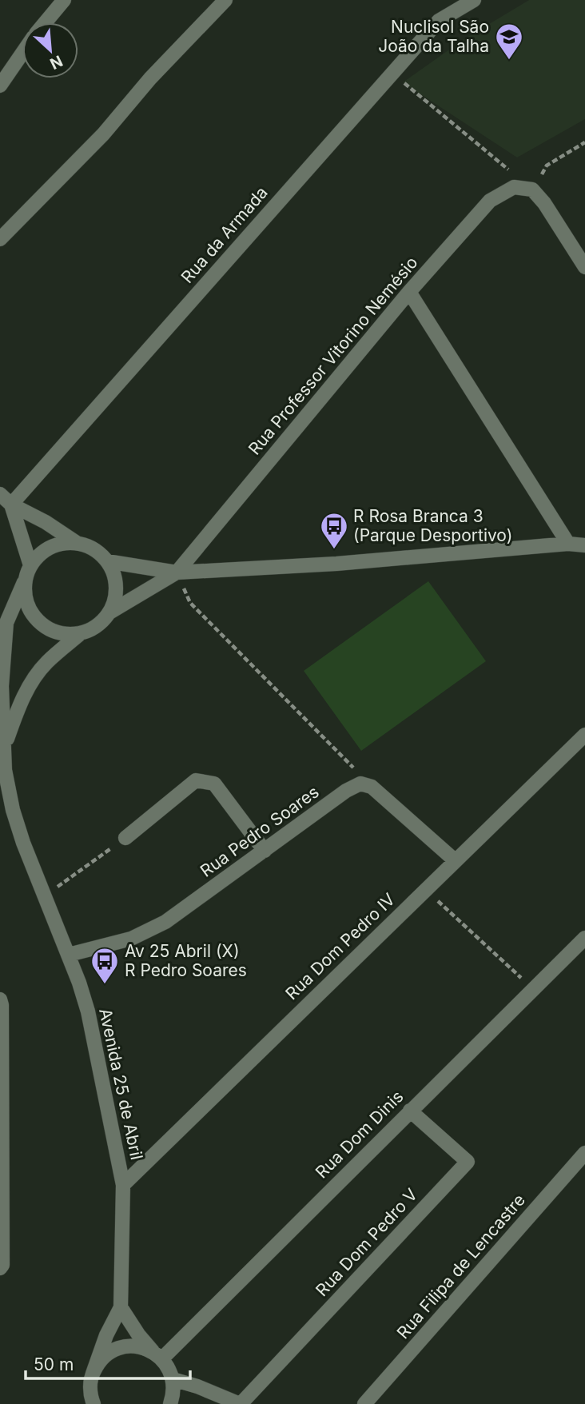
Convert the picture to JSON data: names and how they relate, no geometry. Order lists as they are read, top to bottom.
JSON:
{
  "streets": {
    "street": [
      "Rua da Armada",
      "Rua Professor Vitorino Nemésio",
      "Rua Pedro Soares",
      "Rua Dom Pedro IV",
      "Avenida 25 de Abril",
      "Rua Dom Dinis",
      "Rua Dom Pedro V",
      "Rua Filipa de Lencastre"
    ]
  },
  "crossings": [
    ["Rua Pedro Soares", "Avenida 25 de Abril"],
    ["Rua Dom Pedro IV", "Avenida 25 de Abril"],
    ["Rua Dom Dinis", "Rua Dom Pedro V"]
  ],
  "places": {
    "school or university": ["Nuclisol São João da Talha"],
    "bus stop": ["R Rosa Branca 3 (Parque Desportivo)", "Av 25 Abril (X) R Pedro Soares"]
  },
  "scale_bar": "50 m",
  "north": "bottom right"
}
